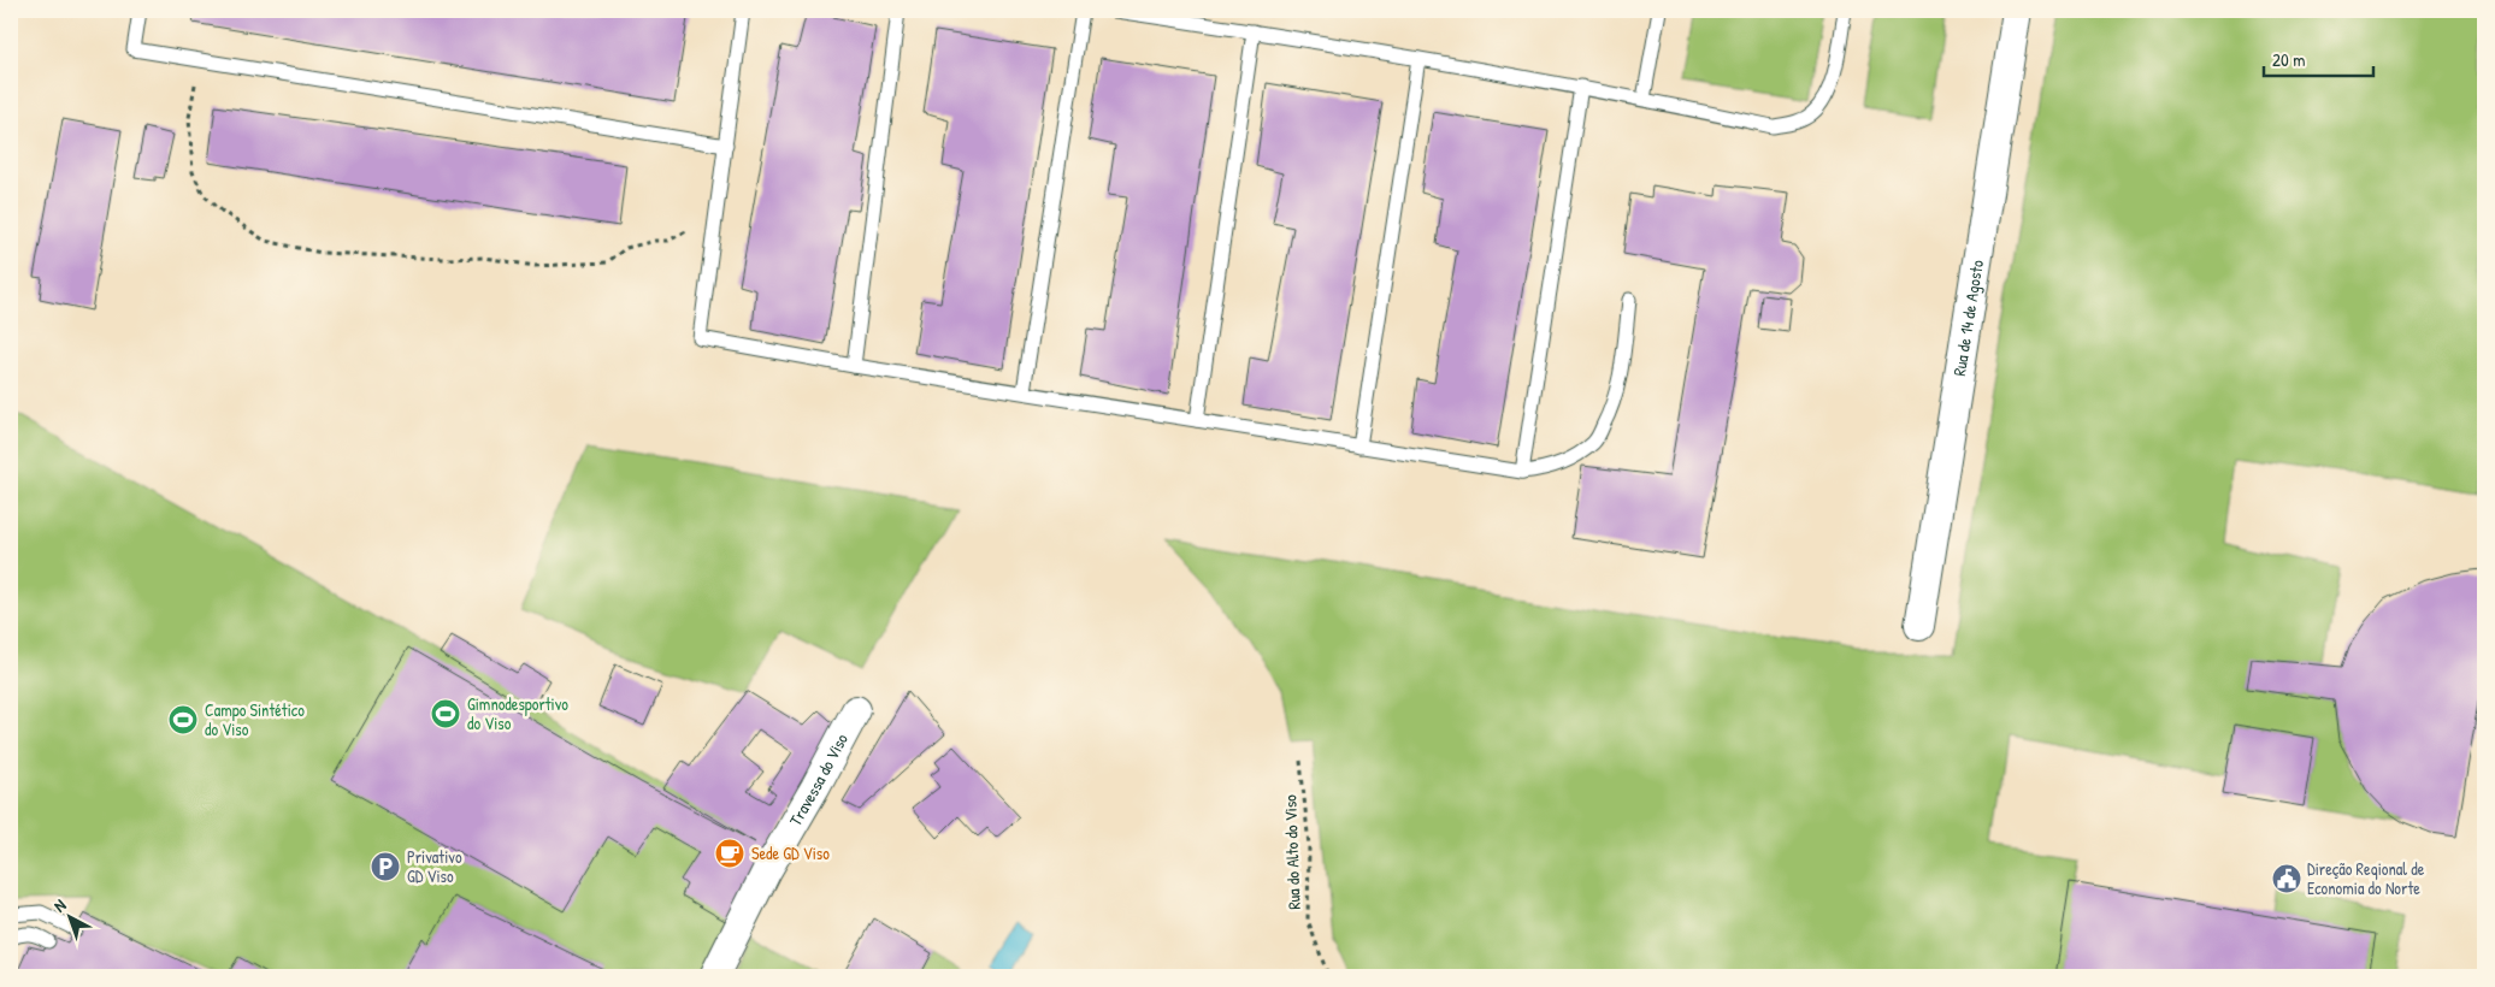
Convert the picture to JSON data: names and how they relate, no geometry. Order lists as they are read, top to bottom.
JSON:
{
  "streets": {
    "street": ["Rua de 14 de Agosto", "Travessa do Viso"],
    "path": ["Rua do Alto do Viso"]
  },
  "places": {
    "sports": ["Gimnodesportivo do Viso", "Campo Sintético do Viso"],
    "cafe": ["Sede GD Viso"],
    "parking": ["Privativo GD Viso"],
    "public building": ["Direção Regional de Economia do Norte"]
  },
  "scale_bar": "20 m",
  "north": "top left"
}
